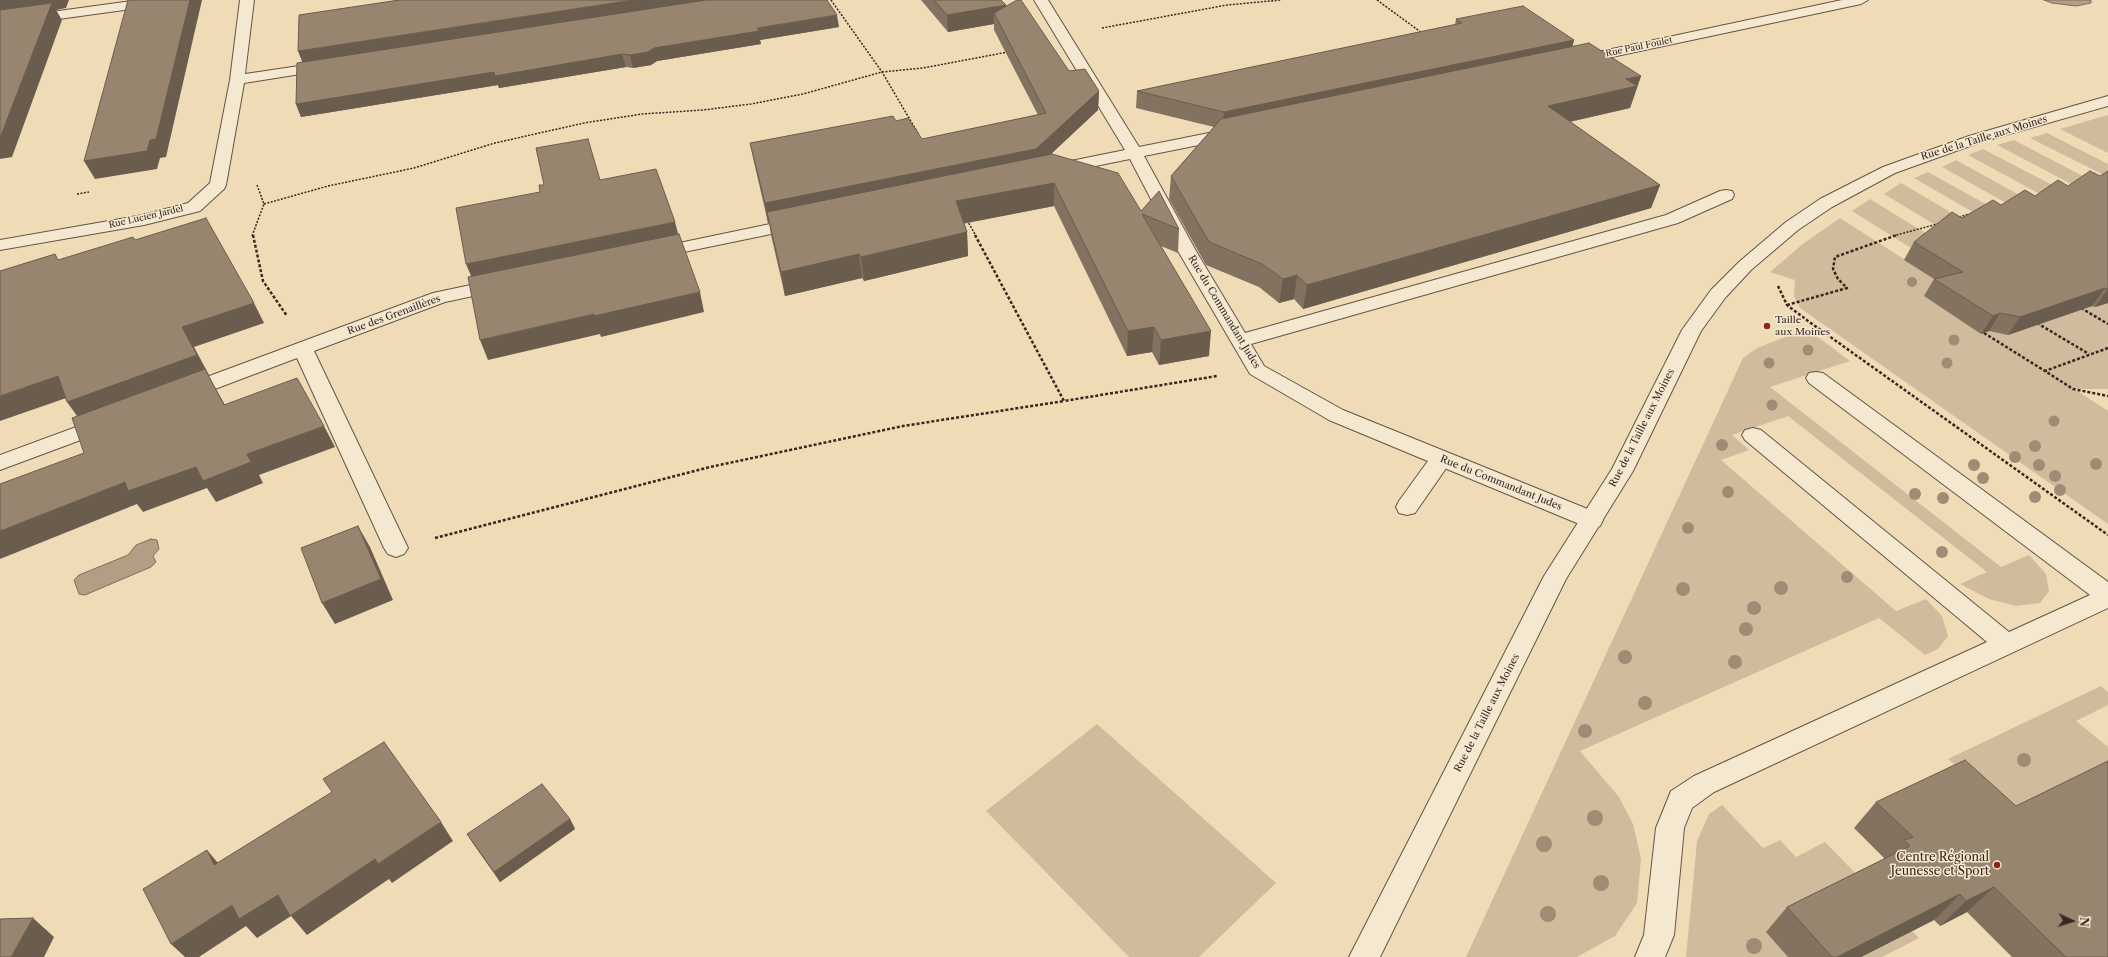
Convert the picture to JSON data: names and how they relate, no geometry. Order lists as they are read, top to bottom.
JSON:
{
  "streets": {
    "street": [
      "Rue Paul Foulet",
      "Rue de la Taille aux Moines",
      "Rue Lucien Jardel",
      "Rue du Commandant Judes",
      "Rue des Grenaillères"
    ]
  },
  "crossings": [
    ["Rue de la Taille aux Moines", "Rue du Commandant Judes"]
  ],
  "places": ["Taille aux Moines", "Centre Régional Jeunesse et Sport"],
  "north": "right"
}
